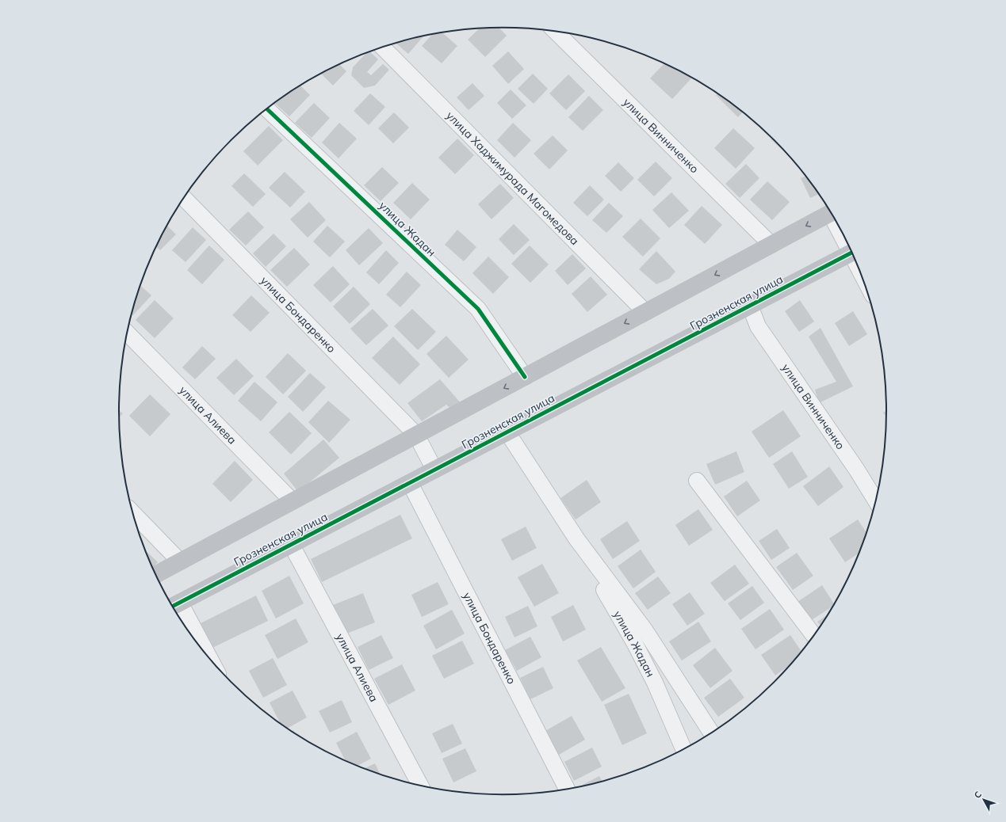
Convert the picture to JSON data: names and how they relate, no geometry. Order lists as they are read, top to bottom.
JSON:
{
  "streets": {
    "street": [
      "улица Винниченко",
      "улица Хаджимурада Магомедова",
      "улица Жадан",
      "Грозненская улица",
      "улица Бондаренко",
      "улица Алиева"
    ]
  },
  "crossings": [
    ["улица Винниченко", "Грозненская улица"],
    ["Грозненская улица", "улица Бондаренко"],
    ["Грозненская улица", "улица Алиева"]
  ],
  "north": "top left"
}
